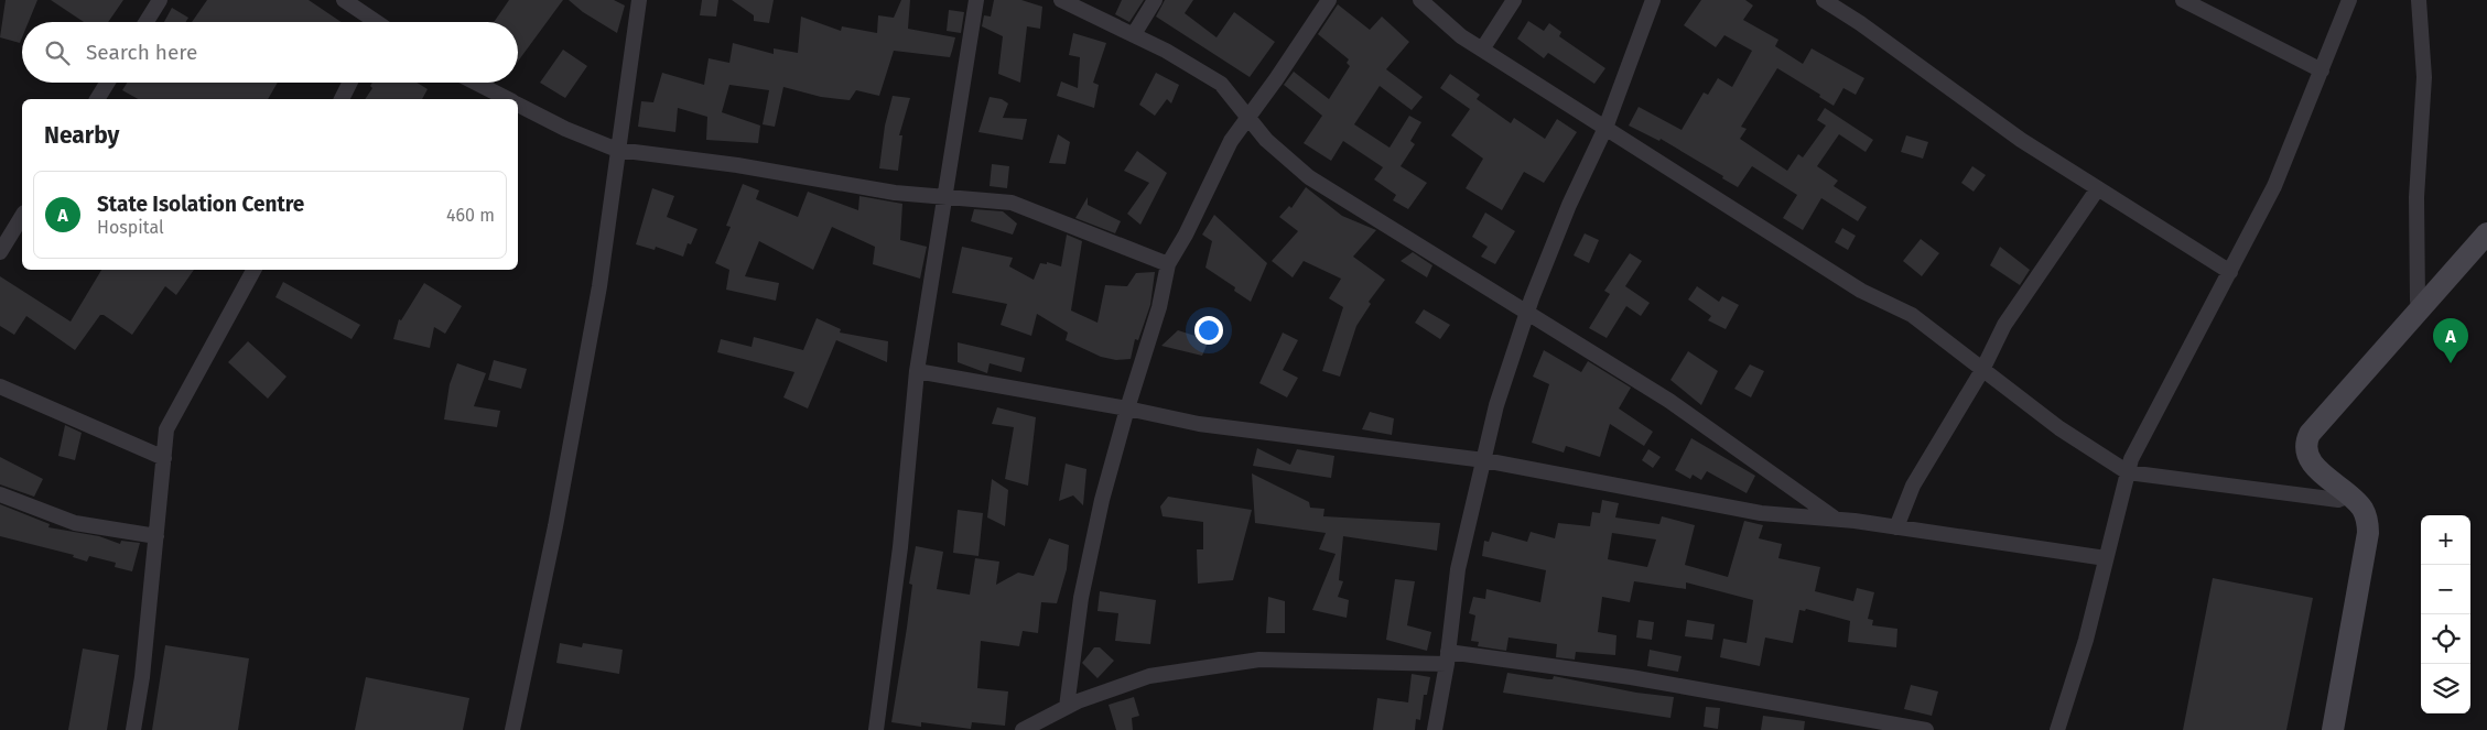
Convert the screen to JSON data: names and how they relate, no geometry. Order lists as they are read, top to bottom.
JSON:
{
  "page": {
    "search": "Search here",
    "heading": "Nearby",
    "list": [
      {
        "mark": "A",
        "name": "State Isolation Centre",
        "note": "Hospital",
        "value": "460 m"
      }
    ],
    "pins": "A",
    "map_buttons": ["+", "−"]
  }
}
